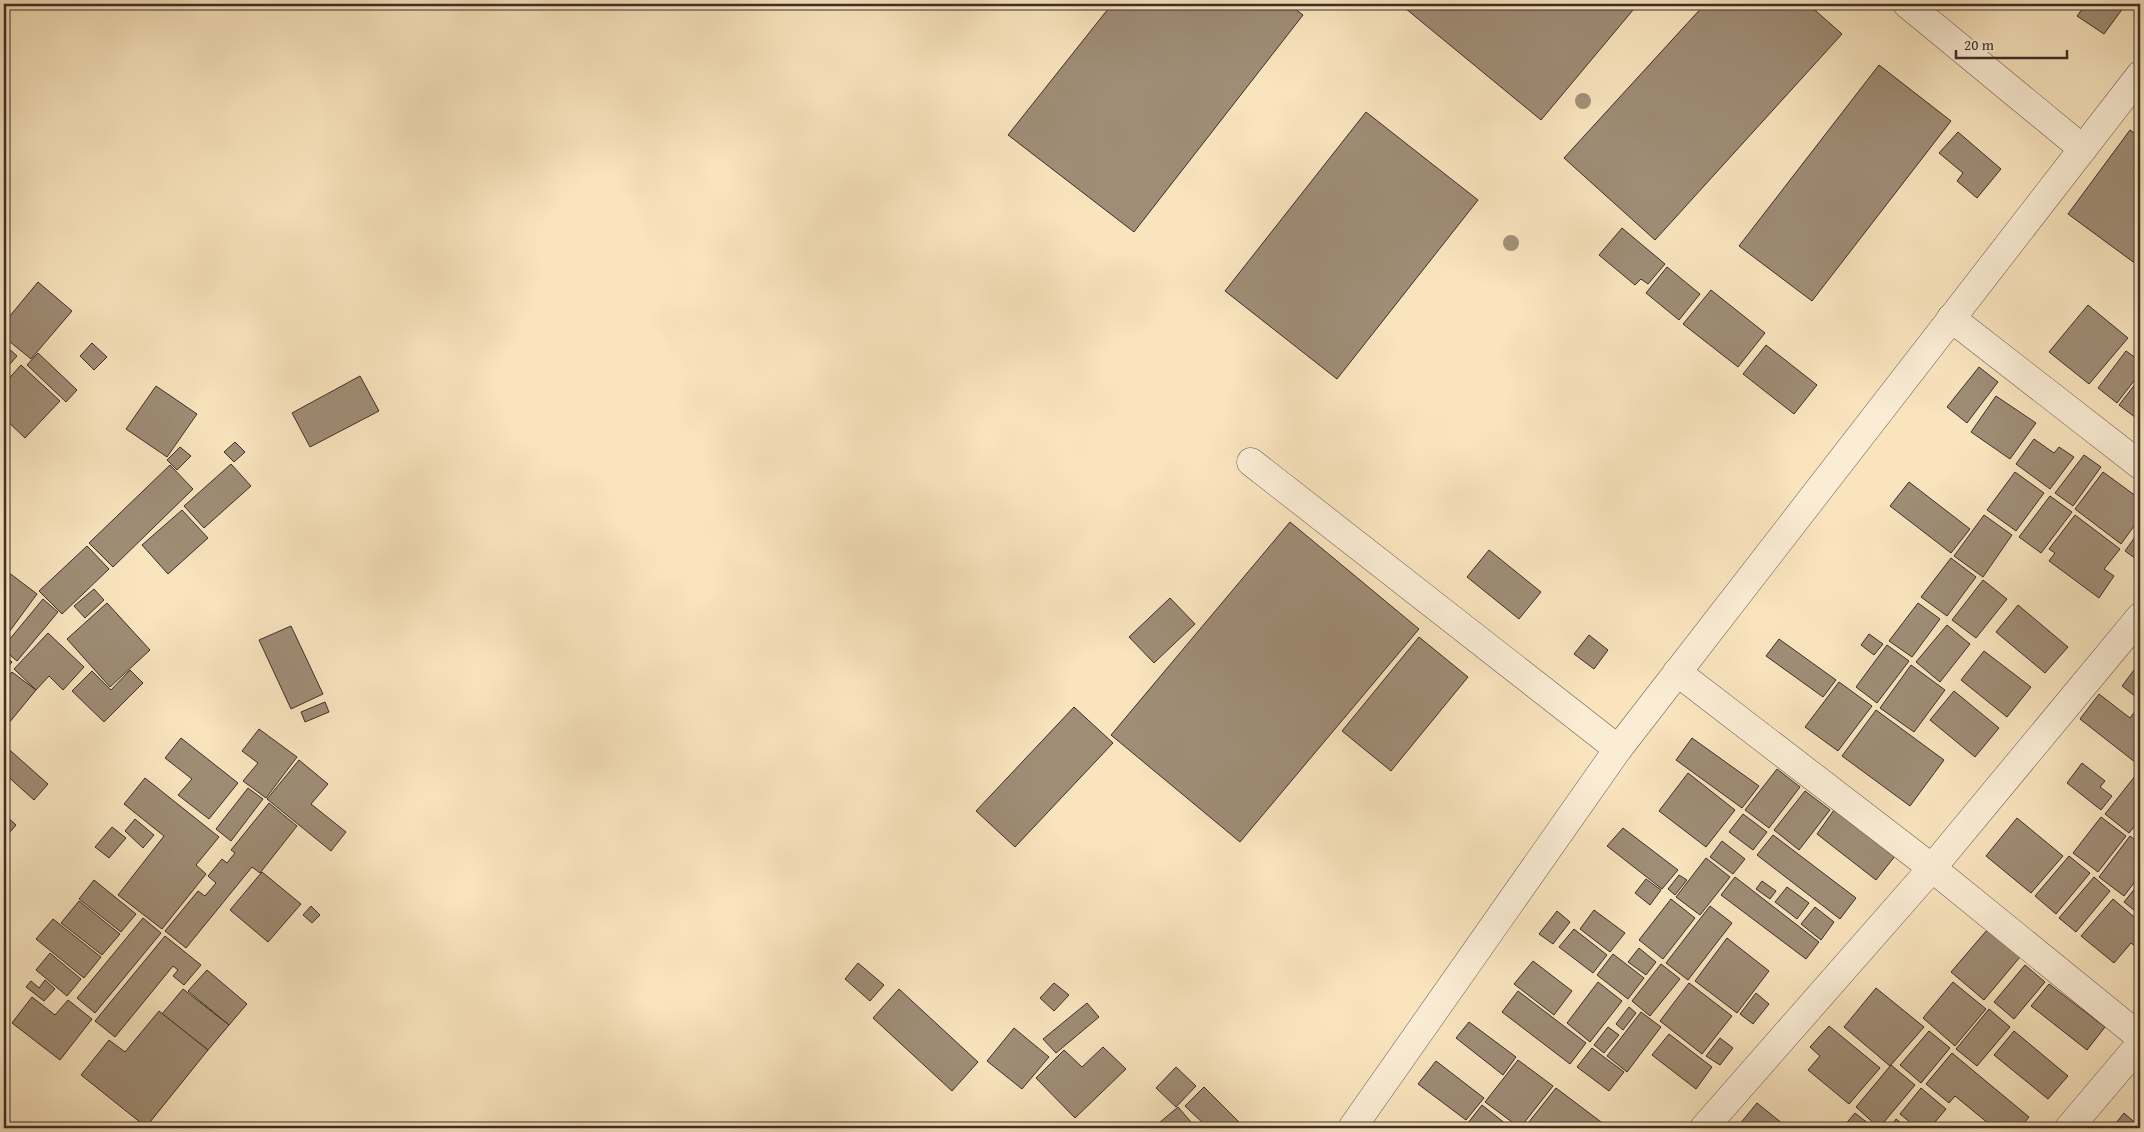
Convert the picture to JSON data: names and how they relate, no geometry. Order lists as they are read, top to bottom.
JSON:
{
  "scale_bar": "20 m"
}
